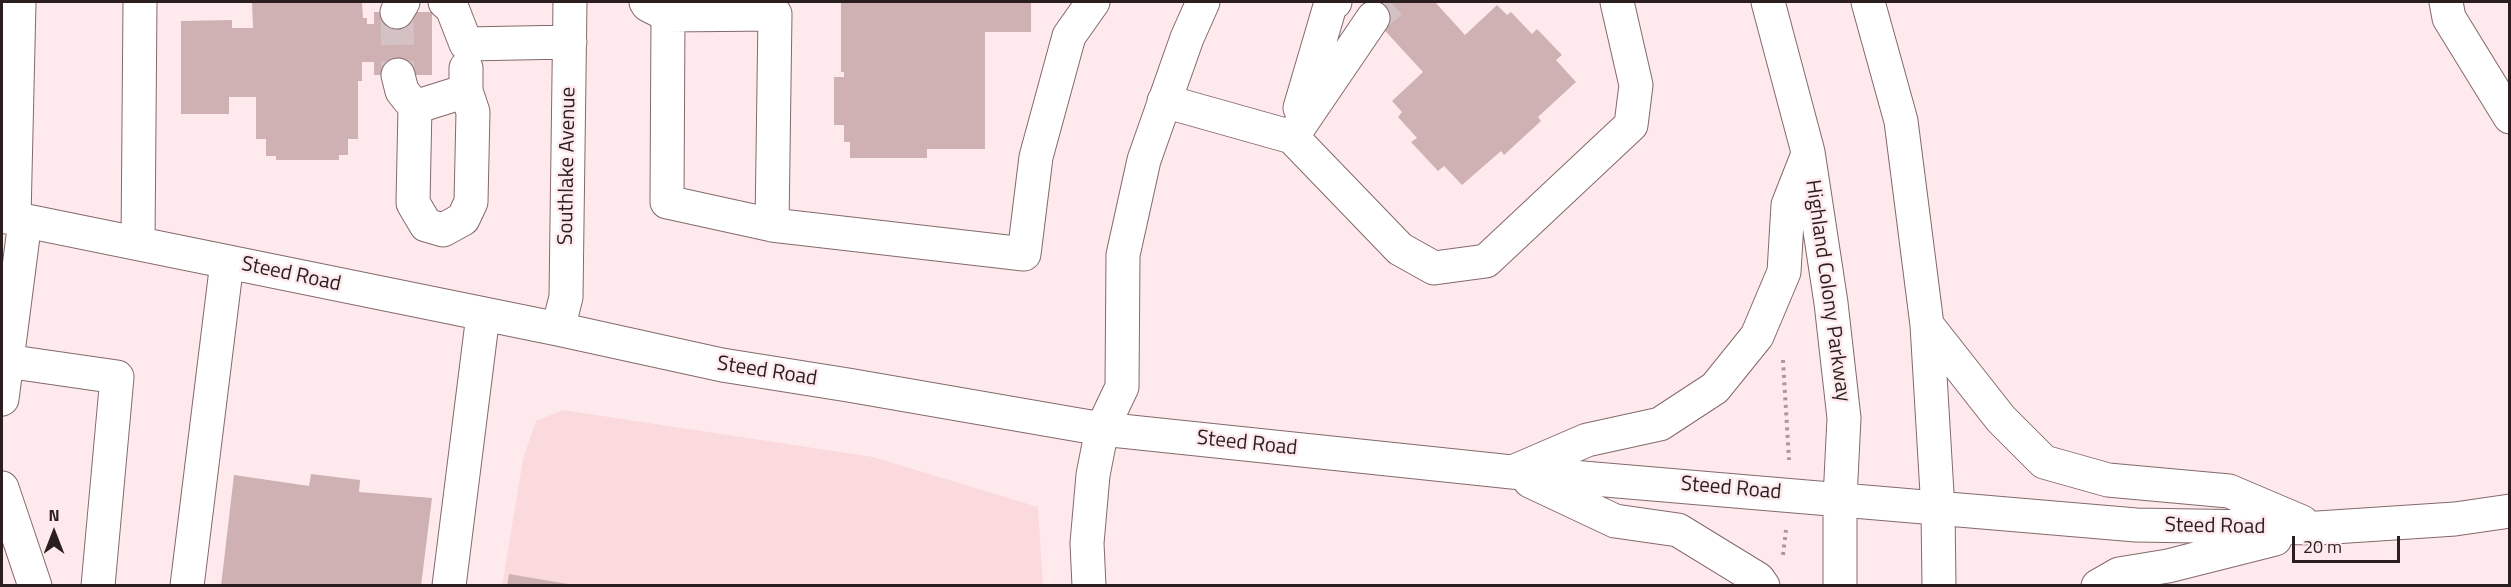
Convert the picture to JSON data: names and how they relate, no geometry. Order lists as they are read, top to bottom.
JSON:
{
  "streets": {
    "street": ["Southlake Avenue", "Steed Road", "Highland Colony Parkway"]
  },
  "crossings": [
    ["Southlake Avenue", "Steed Road"],
    ["Steed Road", "Highland Colony Parkway"]
  ],
  "scale_bar": "20 m",
  "north": "top"
}
